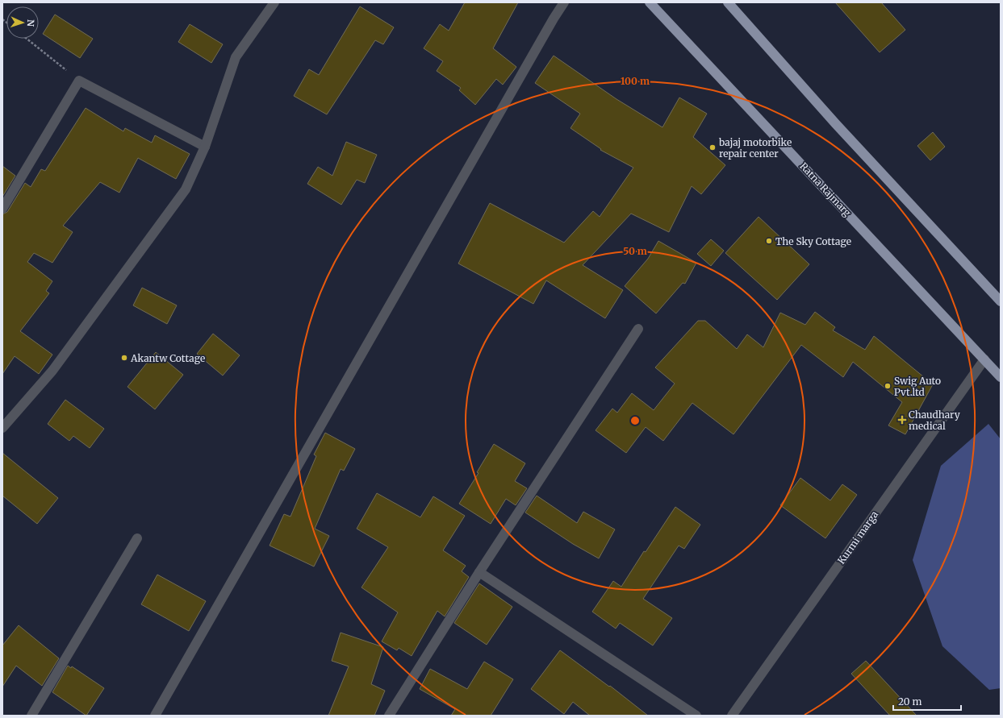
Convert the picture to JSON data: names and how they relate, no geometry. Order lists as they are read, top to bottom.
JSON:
{
  "streets": {
    "highway": ["Ratna Rajmarg"],
    "street": ["Kurmi marga"]
  },
  "crossings": [
    ["Ratna Rajmarg", "Kurmi marga"]
  ],
  "places": {
    "other": [
      "bajaj motorbike repair center",
      "The Sky Cottage",
      "Akantw Cottage",
      "Swig Auto Pvt.ltd"
    ],
    "health": ["Chaudhary medical"]
  },
  "scale_bar": "20 m",
  "north": "right",
  "rings": ["100 m", "50 m"]
}
